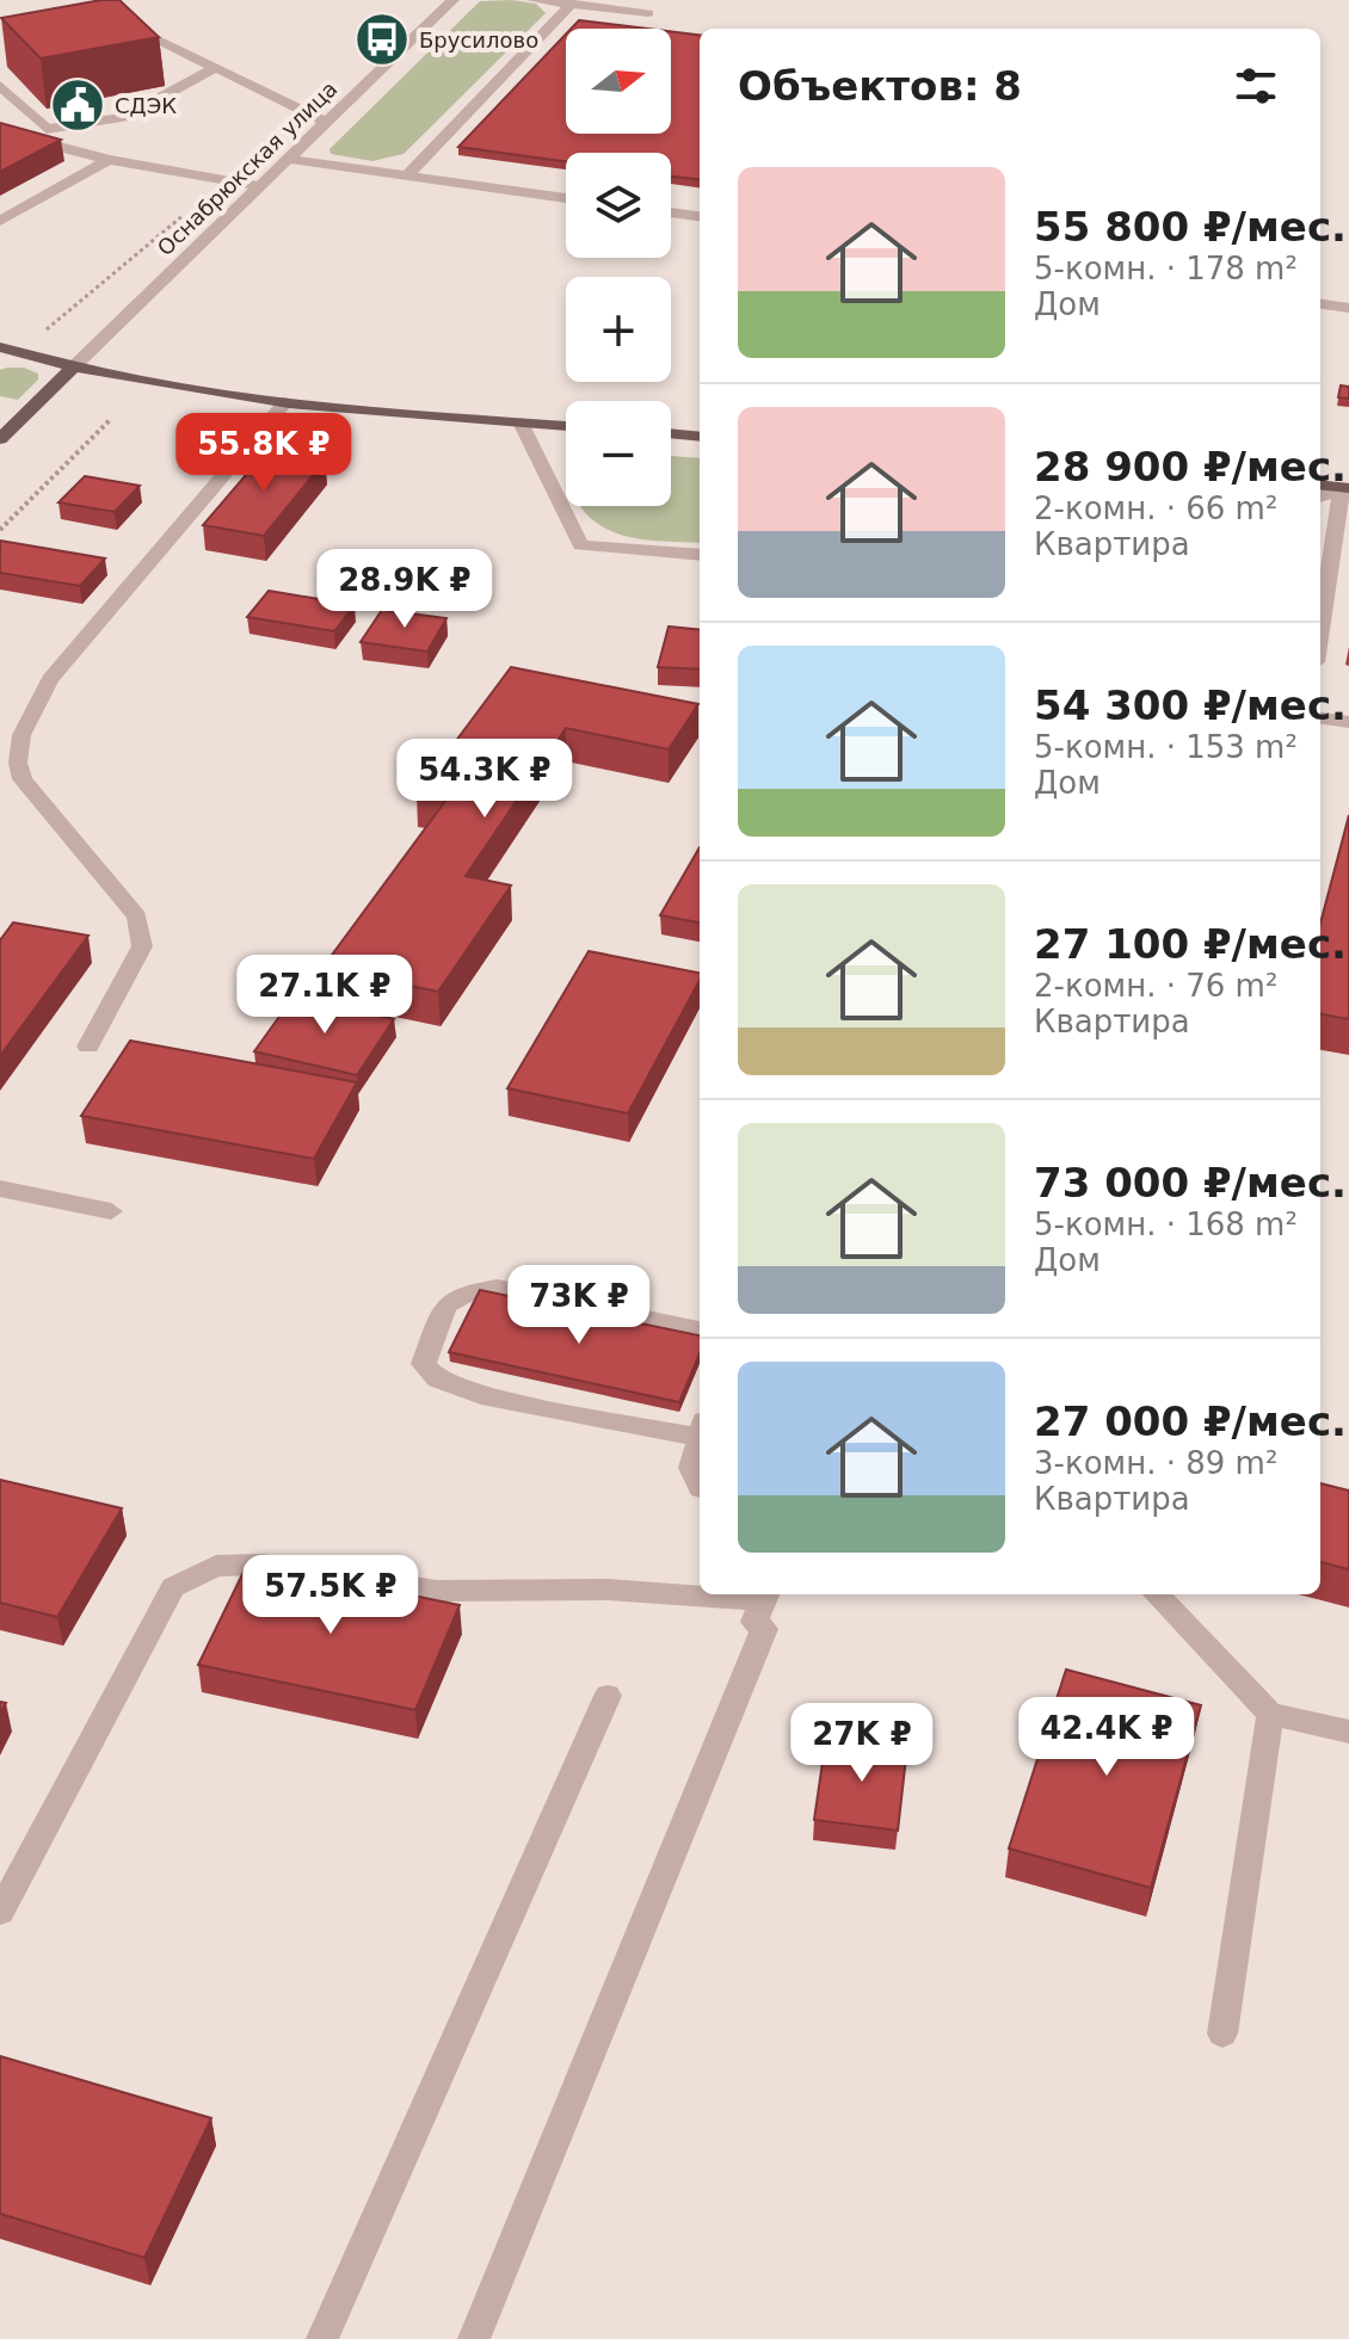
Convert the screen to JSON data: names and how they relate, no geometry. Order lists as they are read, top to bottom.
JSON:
{
  "streets": {
    "street": ["Оснабрюкская улица"]
  },
  "places": {
    "bus stop": ["Брусилово"],
    "public building": ["СДЭК"]
  },
  "north": "right",
  "page": {
    "map_buttons": ["+", "−"],
    "heading": "Объектов: 8",
    "list": [
      {
        "name": "55 800 ₽/мес.",
        "note": "5-комн. · 178 m² · Дом"
      },
      {
        "name": "28 900 ₽/мес.",
        "note": "2-комн. · 66 m² · Квартира"
      },
      {
        "name": "54 300 ₽/мес.",
        "note": "5-комн. · 153 m² · Дом"
      },
      {
        "name": "27 100 ₽/мес.",
        "note": "2-комн. · 76 m² · Квартира"
      },
      {
        "name": "73 000 ₽/мес.",
        "note": "5-комн. · 168 m² · Дом"
      },
      {
        "name": "27 000 ₽/мес.",
        "note": "3-комн. · 89 m² · Квартира"
      }
    ],
    "price": [
      "55.8K ₽",
      "28.9K ₽",
      "54.3K ₽",
      "27.1K ₽",
      "73K ₽",
      "57.5K ₽",
      "42.4K ₽",
      "27K ₽"
    ]
  }
}
